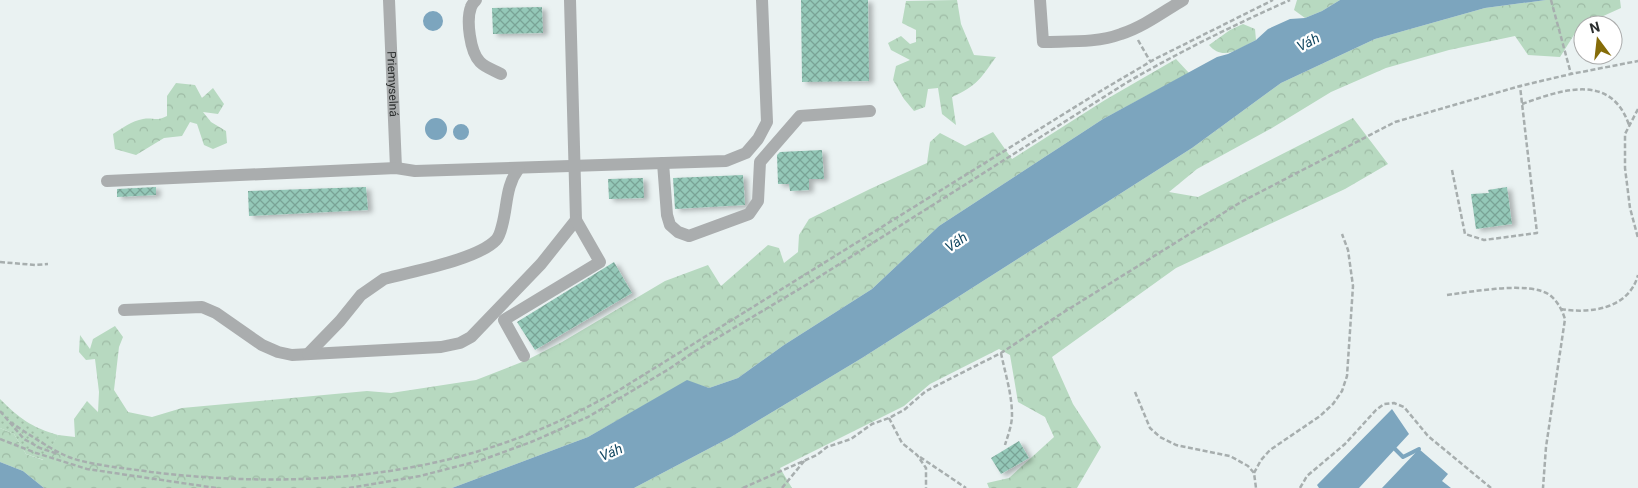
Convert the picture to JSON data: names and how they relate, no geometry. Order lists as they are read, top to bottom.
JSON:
{
  "streets": {
    "lane": ["Priemyselná"]
  },
  "water": ["Váh"],
  "north": "top"
}
